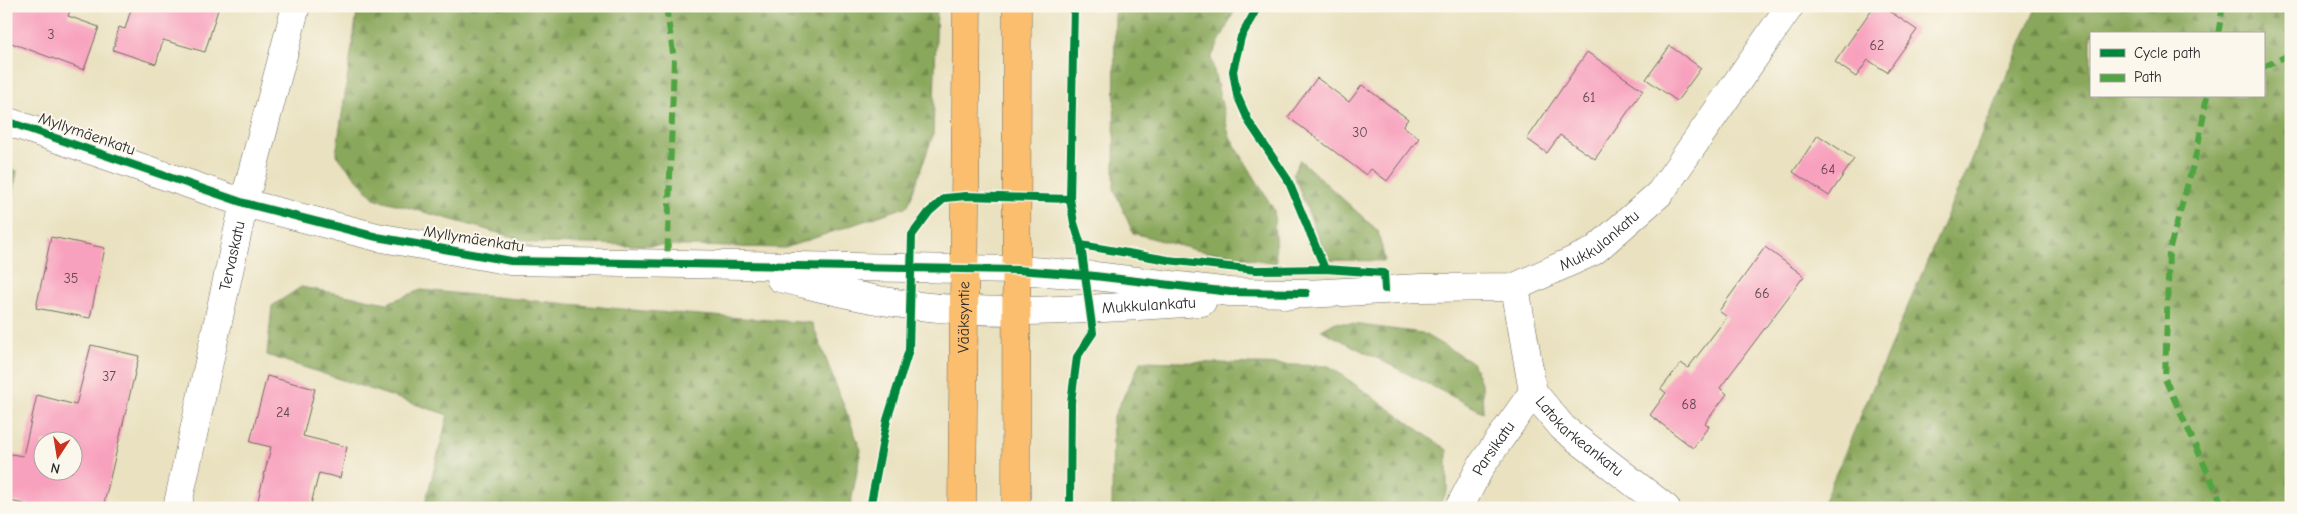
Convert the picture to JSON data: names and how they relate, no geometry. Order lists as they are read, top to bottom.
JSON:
{
  "streets": {
    "highway": ["Vääksyntie"],
    "street": [
      "Myllymäenkatu",
      "Mukkulankatu",
      "Tervaskatu",
      "Latokarkeankatu",
      "Parsikatu"
    ]
  },
  "crossings": [
    ["Myllymäenkatu", "Mukkulankatu"],
    ["Myllymäenkatu", "Tervaskatu"],
    ["Myllymäenkatu", "Vääksyntie"],
    ["Mukkulankatu", "Vääksyntie"],
    ["Mukkulankatu", "Latokarkeankatu"],
    ["Latokarkeankatu", "Parsikatu"]
  ],
  "house_numbers": [
    "3",
    "62",
    "61",
    "30",
    "64",
    "35",
    "66",
    "37",
    "68",
    "24"
  ],
  "legend": ["Cycle path", "Path"],
  "north": "bottom"
}
